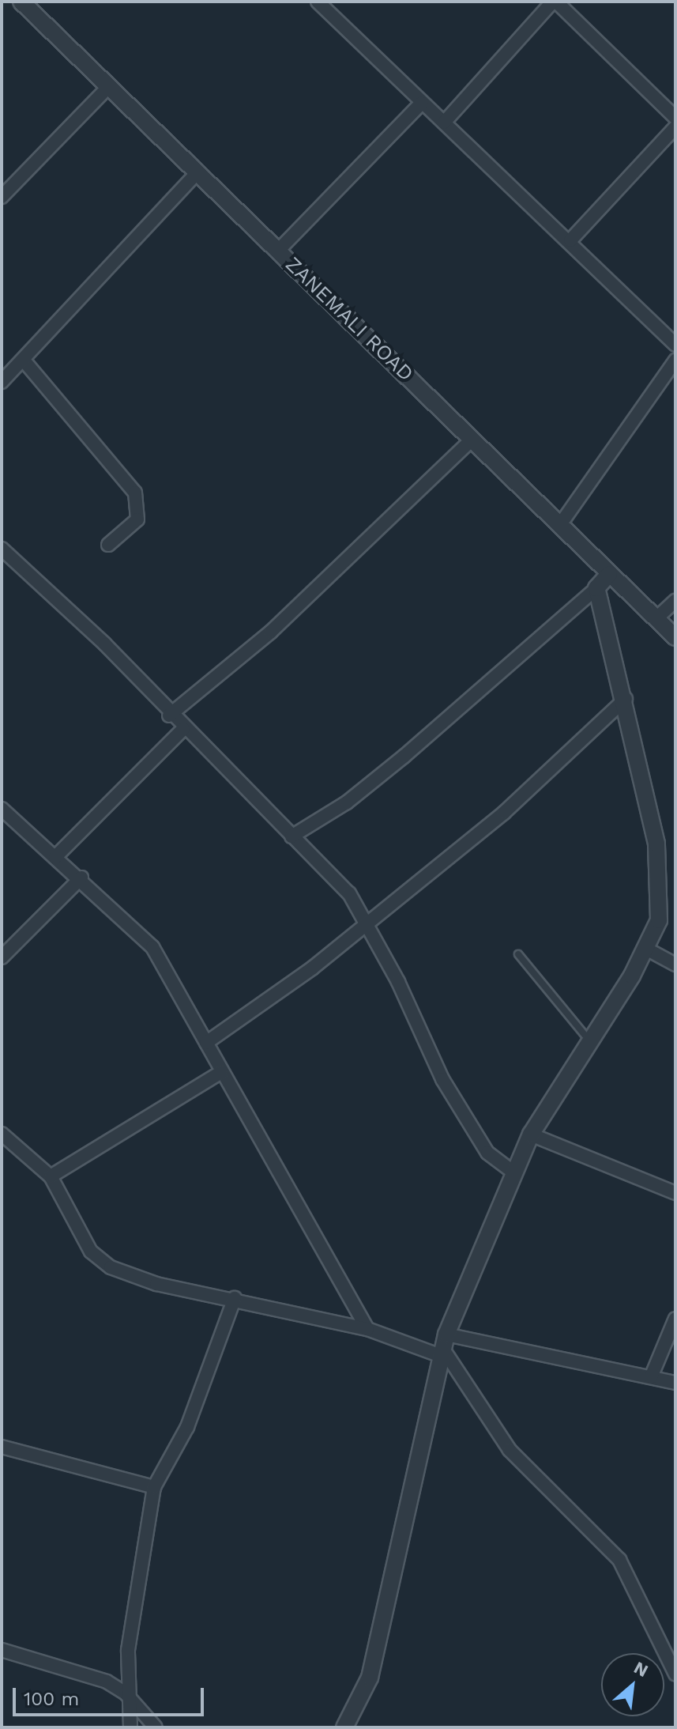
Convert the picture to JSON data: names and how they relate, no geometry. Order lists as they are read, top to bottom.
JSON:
{
  "streets": {
    "street": ["ZANEMALI ROAD"]
  },
  "scale_bar": "100 m",
  "north": "top right"
}
